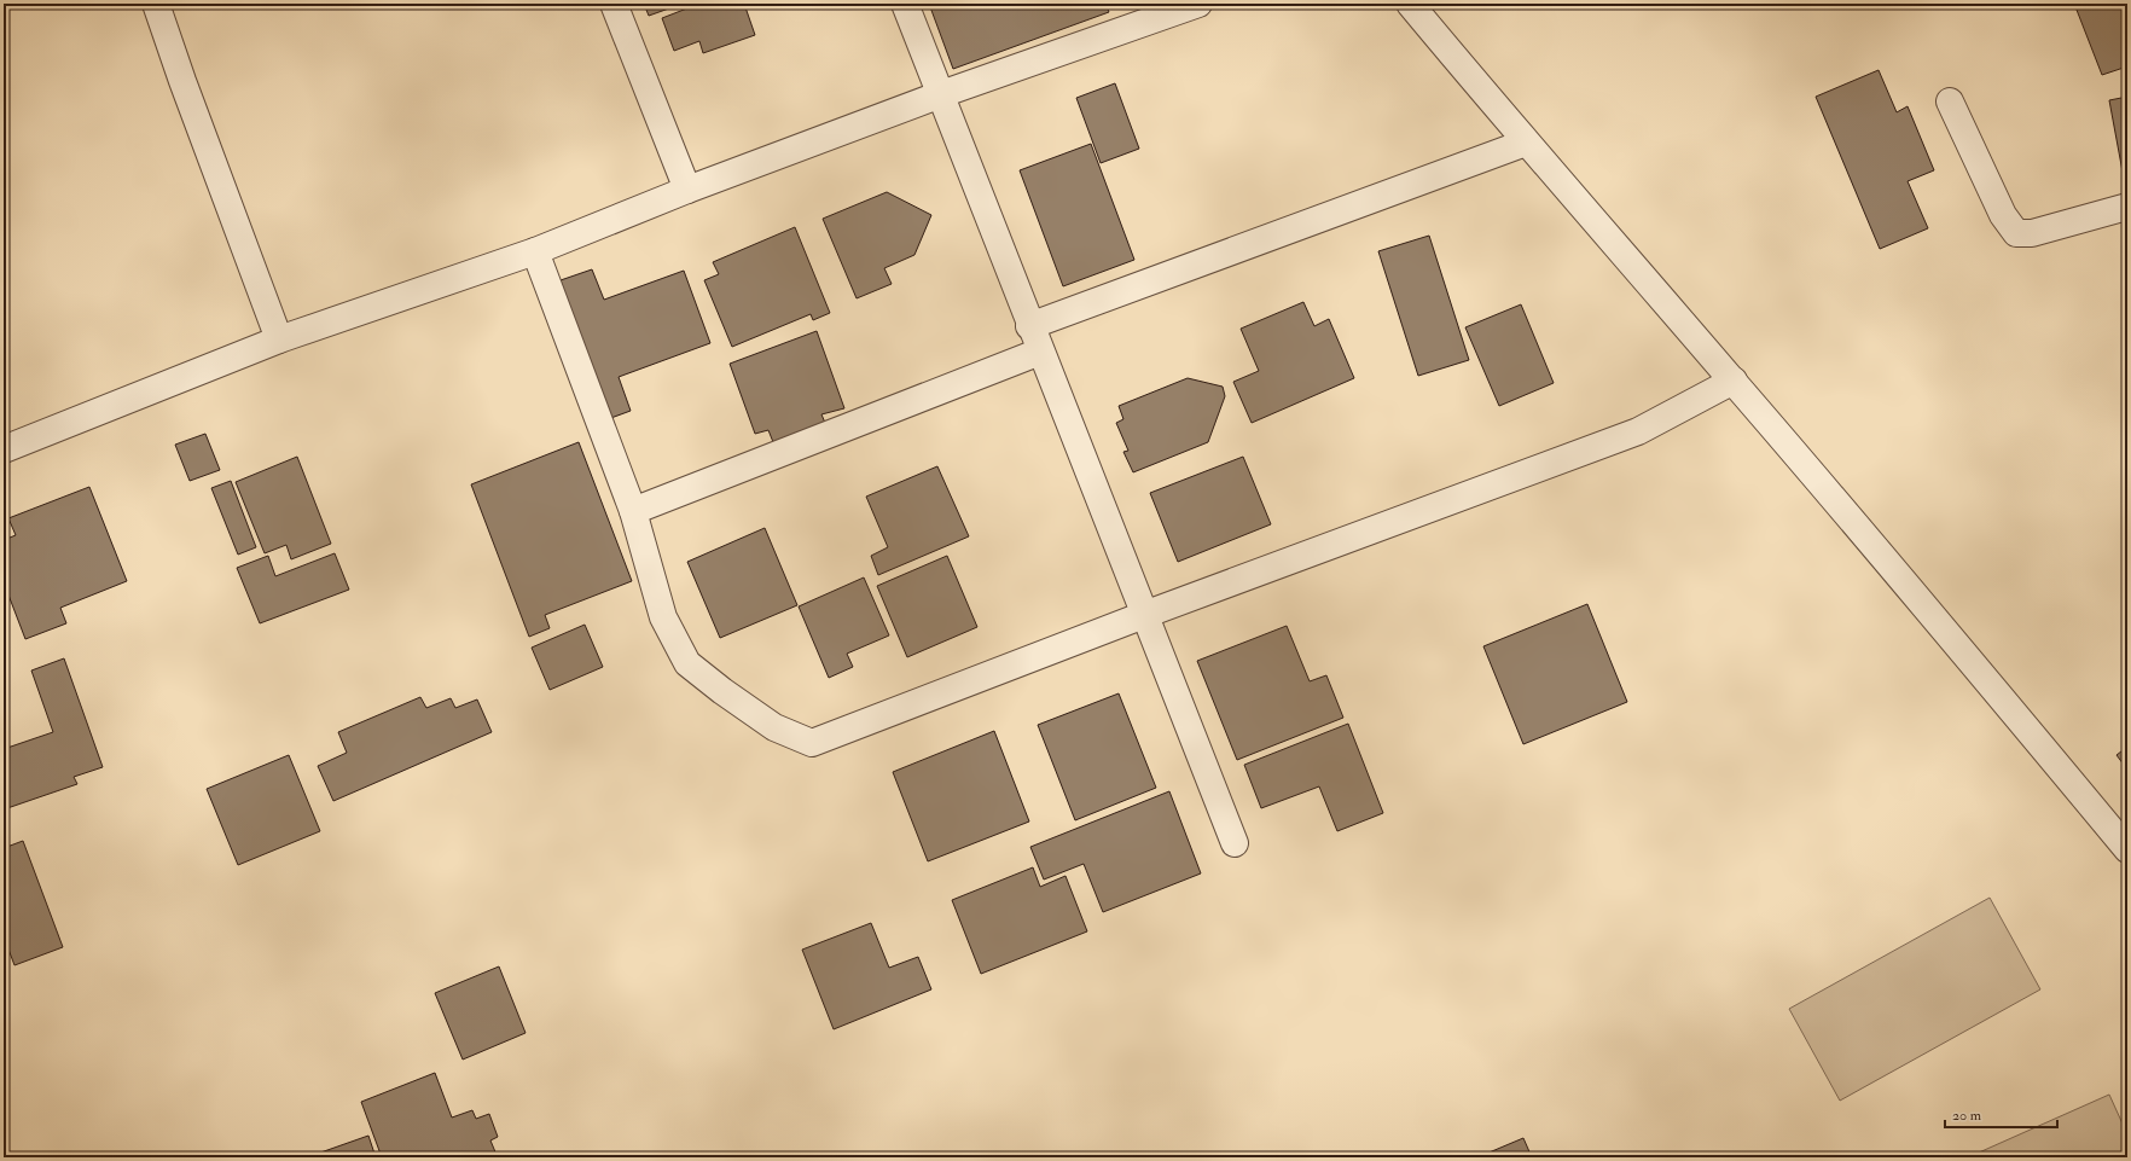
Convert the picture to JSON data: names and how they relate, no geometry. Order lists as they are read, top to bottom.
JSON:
{
  "scale_bar": "20 m"
}
